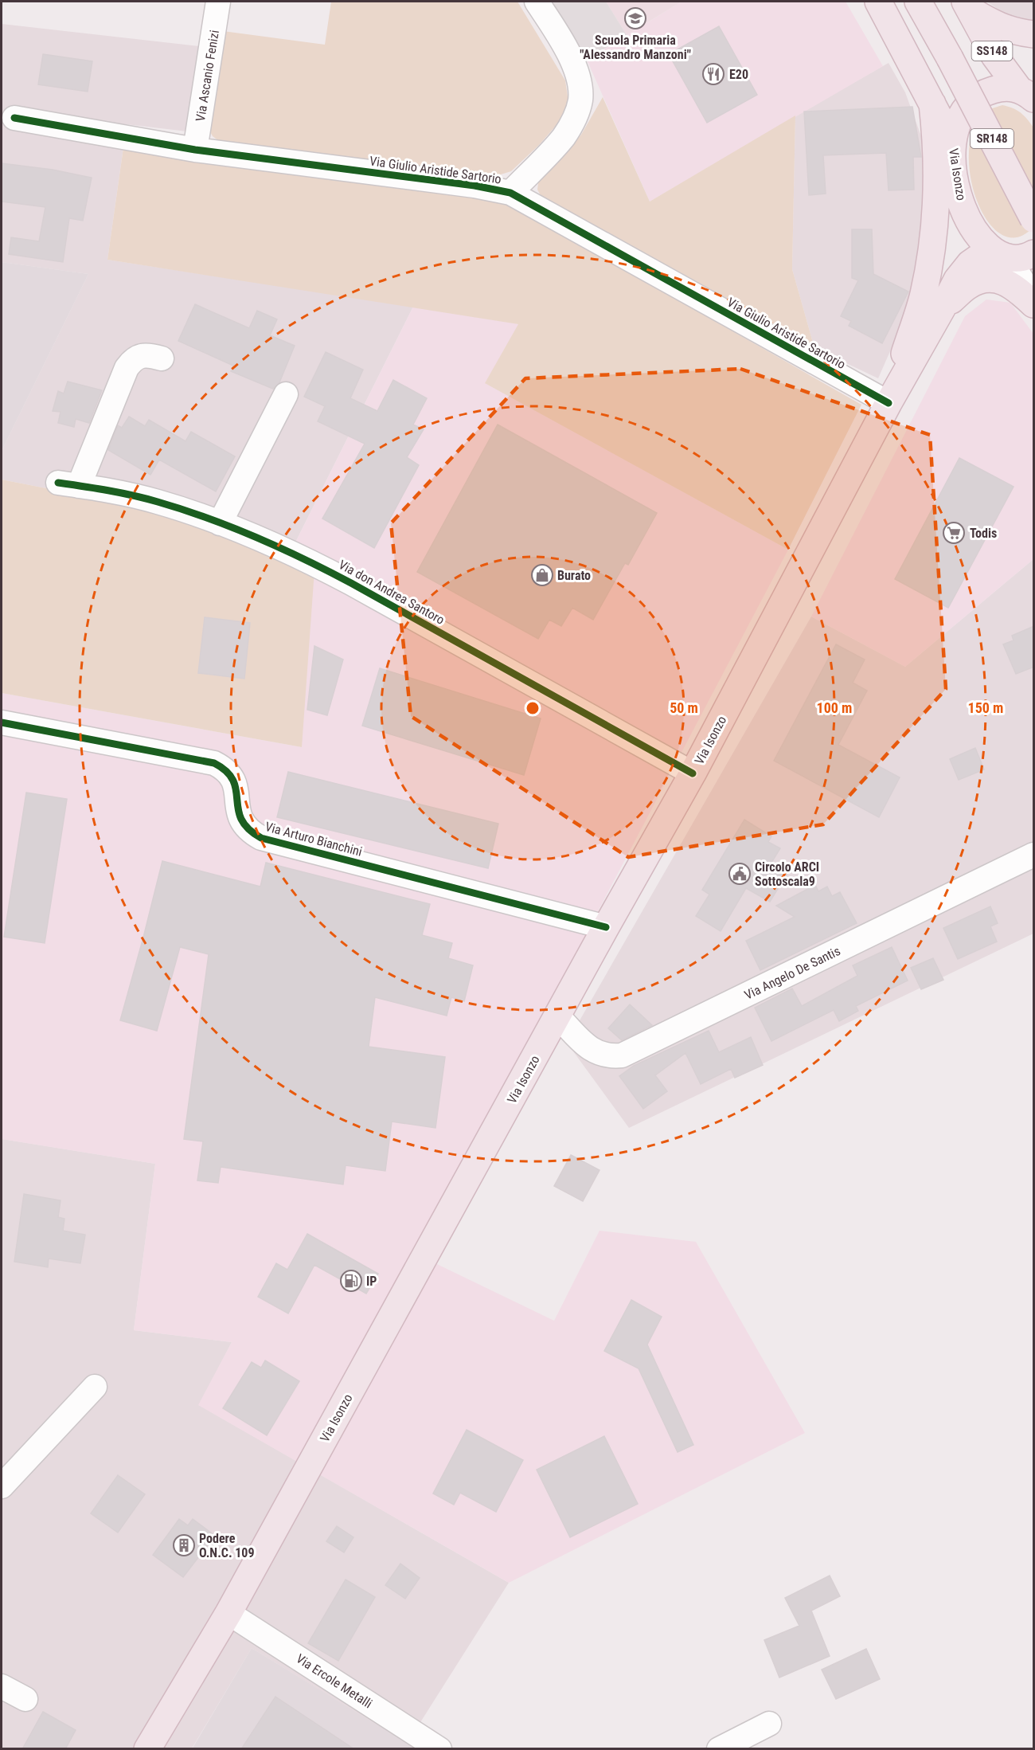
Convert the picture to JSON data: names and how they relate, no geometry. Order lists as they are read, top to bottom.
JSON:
{
  "streets": {
    "main road": ["SS148", "SR148", "Via Isonzo"],
    "street": [
      "Via Ascanio Fenizi",
      "Via Giulio Aristide Sartorio",
      "Via don Andrea Santoro",
      "Via Arturo Bianchini",
      "Via Angelo De Santis",
      "Via Ercole Metalli"
    ]
  },
  "crossings": [
    ["SS148", "Via Isonzo"],
    ["Via Ascanio Fenizi", "Via Giulio Aristide Sartorio"],
    ["Via Giulio Aristide Sartorio", "Via Isonzo"],
    ["Via Isonzo", "Via don Andrea Santoro"],
    ["Via Isonzo", "Via Arturo Bianchini"],
    ["Via Isonzo", "Via Angelo De Santis"],
    ["Via Isonzo", "Via Ercole Metalli"]
  ],
  "places": {
    "school or university": ["Scuola Primaria \"Alessandro Manzoni\""],
    "restaurant": ["E20"],
    "supermarket": ["Todis"],
    "shop": ["Burato"],
    "public building": ["Circolo ARCI Sottoscala9"],
    "fuel station": ["IP"],
    "building": ["Podere O.N.C. 109"]
  },
  "rings": ["50 m", "100 m", "150 m"]
}
